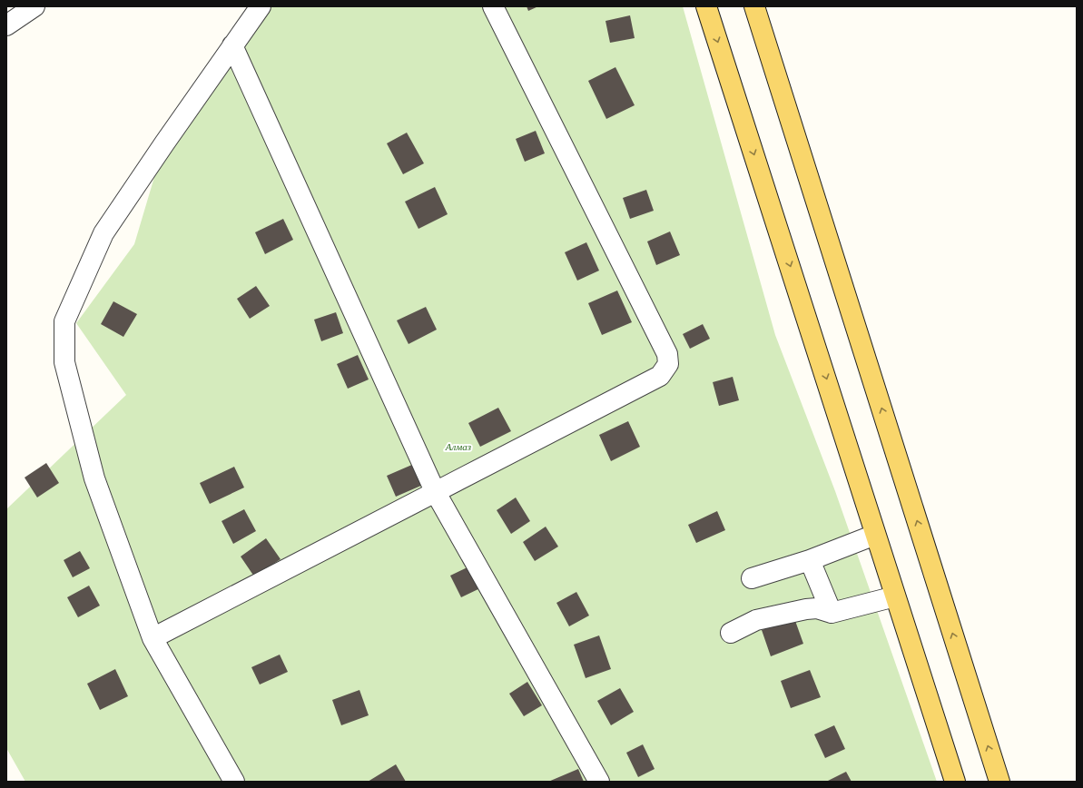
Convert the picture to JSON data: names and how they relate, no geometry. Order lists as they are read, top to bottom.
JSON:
{
  "parks": ["Алмаз"]
}
